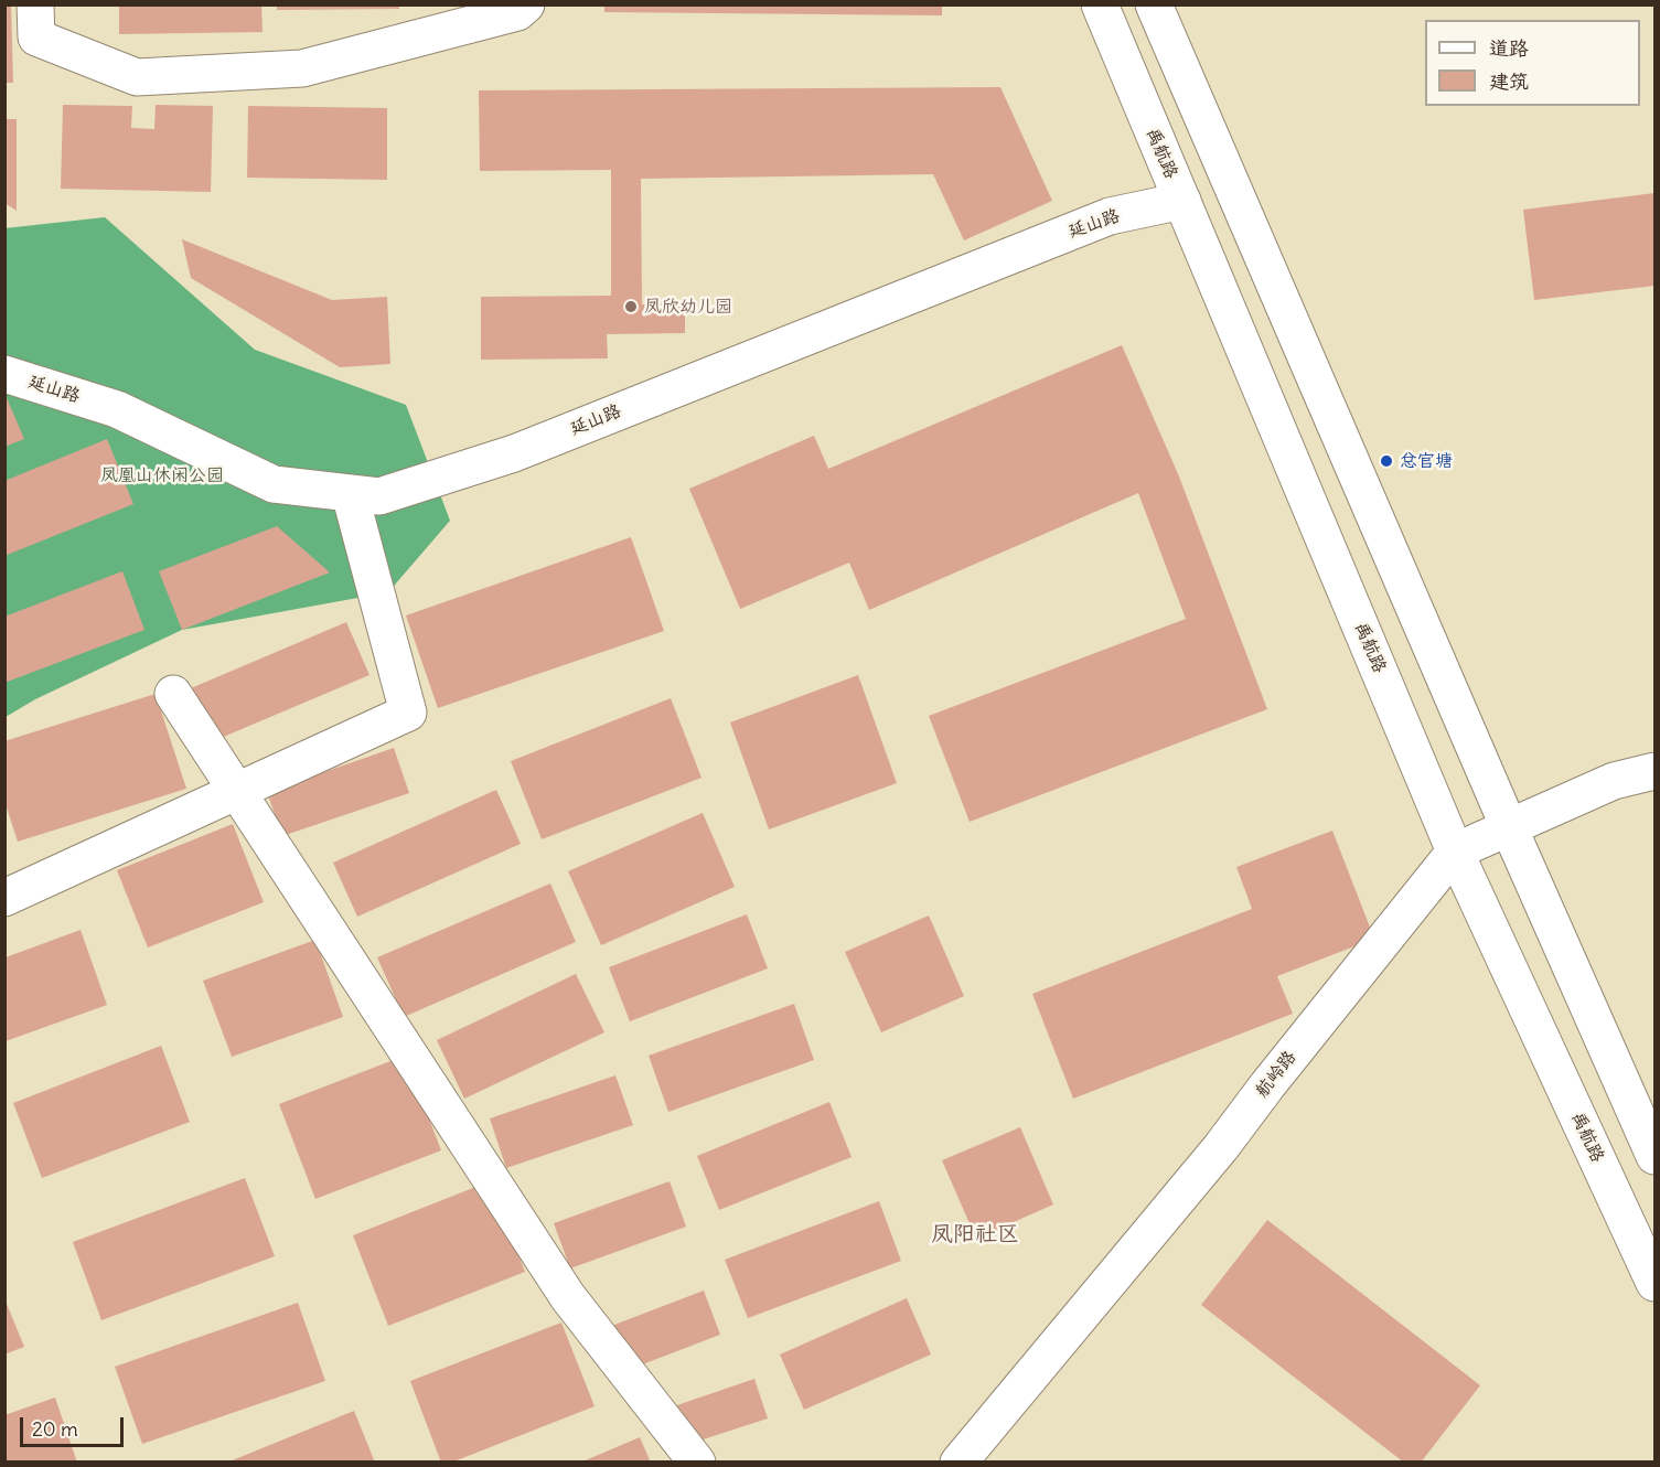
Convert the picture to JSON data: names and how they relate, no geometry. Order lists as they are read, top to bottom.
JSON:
{
  "streets": {
    "street": ["禹航路", "延山路", "航岭路"]
  },
  "crossings": [
    ["禹航路", "延山路"],
    ["禹航路", "航岭路"]
  ],
  "districts": ["凤阳社区"],
  "parks": ["凤凰山休闲公园"],
  "places": ["凤欣幼儿园", "总官塘"],
  "legend": ["道路", "建筑"],
  "scale_bar": "20 m"
}
